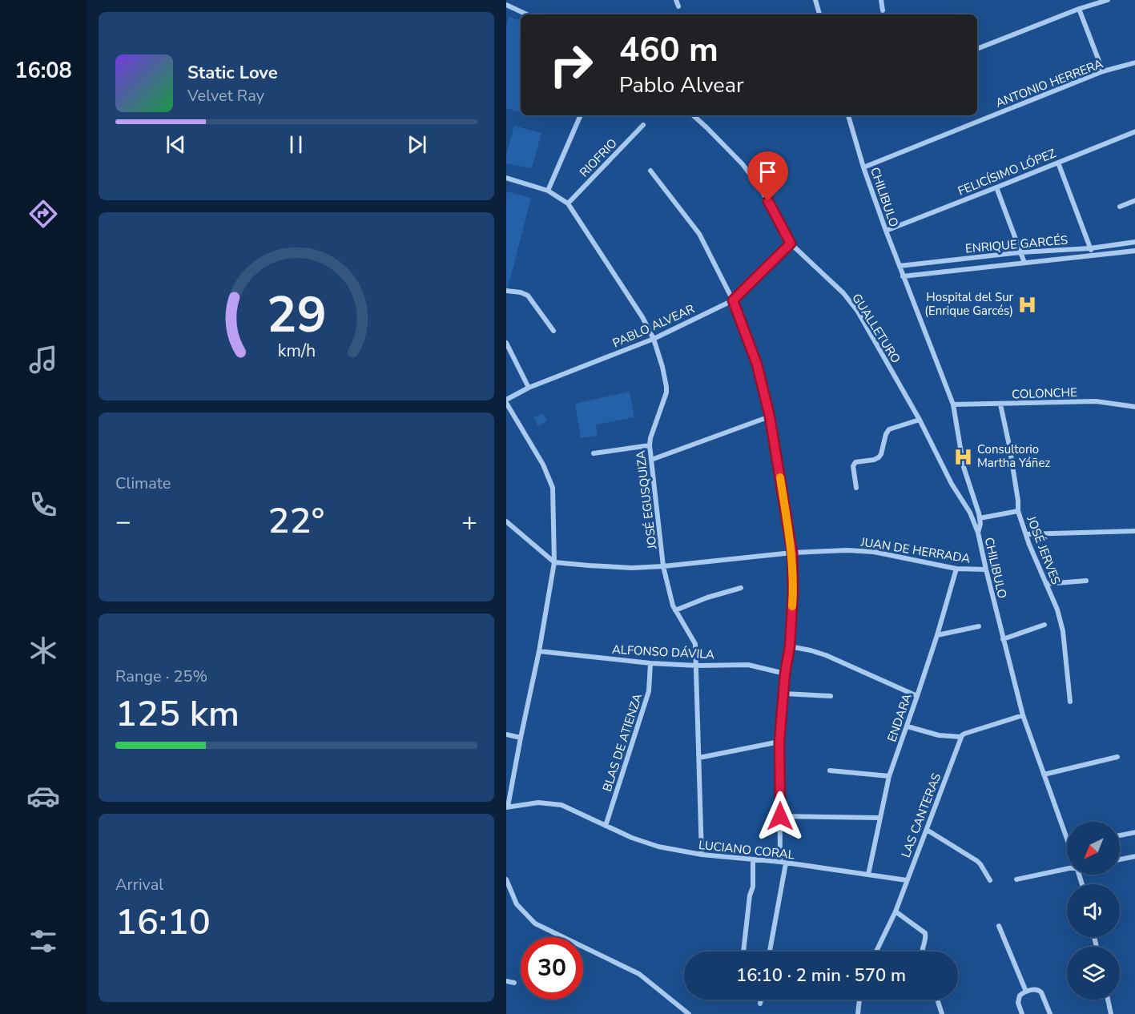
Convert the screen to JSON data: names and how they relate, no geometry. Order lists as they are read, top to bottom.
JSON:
{
  "streets": {
    "street": [
      "ANTONIO HERRERA",
      "RIOFRIO",
      "FELICÍSIMO LÓPEZ",
      "CHILIBULO",
      "ENRIQUE GARCÉS",
      "PABLO ALVEAR",
      "GUALLETURO",
      "COLONCHE",
      "JOSÉ EGUSQUIZA",
      "JUAN DE HERRADA",
      "JOSÉ JERVES",
      "ALFONSO DÁVILA",
      "ENDARA",
      "BLAS DE ATIENZA",
      "LAS CANTERAS",
      "LUCIANO CORAL"
    ]
  },
  "crossings": [
    ["ANTONIO HERRERA", "CHILIBULO"],
    ["RIOFRIO", "JOSÉ EGUSQUIZA"],
    ["FELICÍSIMO LÓPEZ", "CHILIBULO"],
    ["CHILIBULO", "ENRIQUE GARCÉS"],
    ["CHILIBULO", "GUALLETURO"],
    ["CHILIBULO", "COLONCHE"],
    ["CHILIBULO", "JUAN DE HERRADA"],
    ["PABLO ALVEAR", "GUALLETURO"],
    ["PABLO ALVEAR", "JOSÉ EGUSQUIZA"],
    ["COLONCHE", "JOSÉ JERVES"],
    ["JOSÉ EGUSQUIZA", "JUAN DE HERRADA"],
    ["JOSÉ EGUSQUIZA", "ALFONSO DÁVILA"],
    ["JOSÉ EGUSQUIZA", "LUCIANO CORAL"],
    ["JUAN DE HERRADA", "ENDARA"],
    ["ALFONSO DÁVILA", "BLAS DE ATIENZA"],
    ["ENDARA", "LUCIANO CORAL"],
    ["BLAS DE ATIENZA", "LUCIANO CORAL"],
    ["LAS CANTERAS", "LUCIANO CORAL"]
  ],
  "places": {
    "hospital": ["Hospital del Sur (Enrique Garcés)", "Consultorio Martha Yáñez"]
  },
  "north": "bottom left",
  "page": {
    "tabs": "16:08",
    "turn": ["460 m", "Pablo Alvear"],
    "song": ["Static Love", "Velvet Ray"],
    "tile": [
      "Climate",
      ["Range · 25%", "125 km"],
      ["Arrival", "16:10"]
    ],
    "heat": ["−", "22°", "+"],
    "limit": "30",
    "trip": "16:10 · 2 min · 570 m",
    "gauge": ["29", "km/h"]
  }
}
